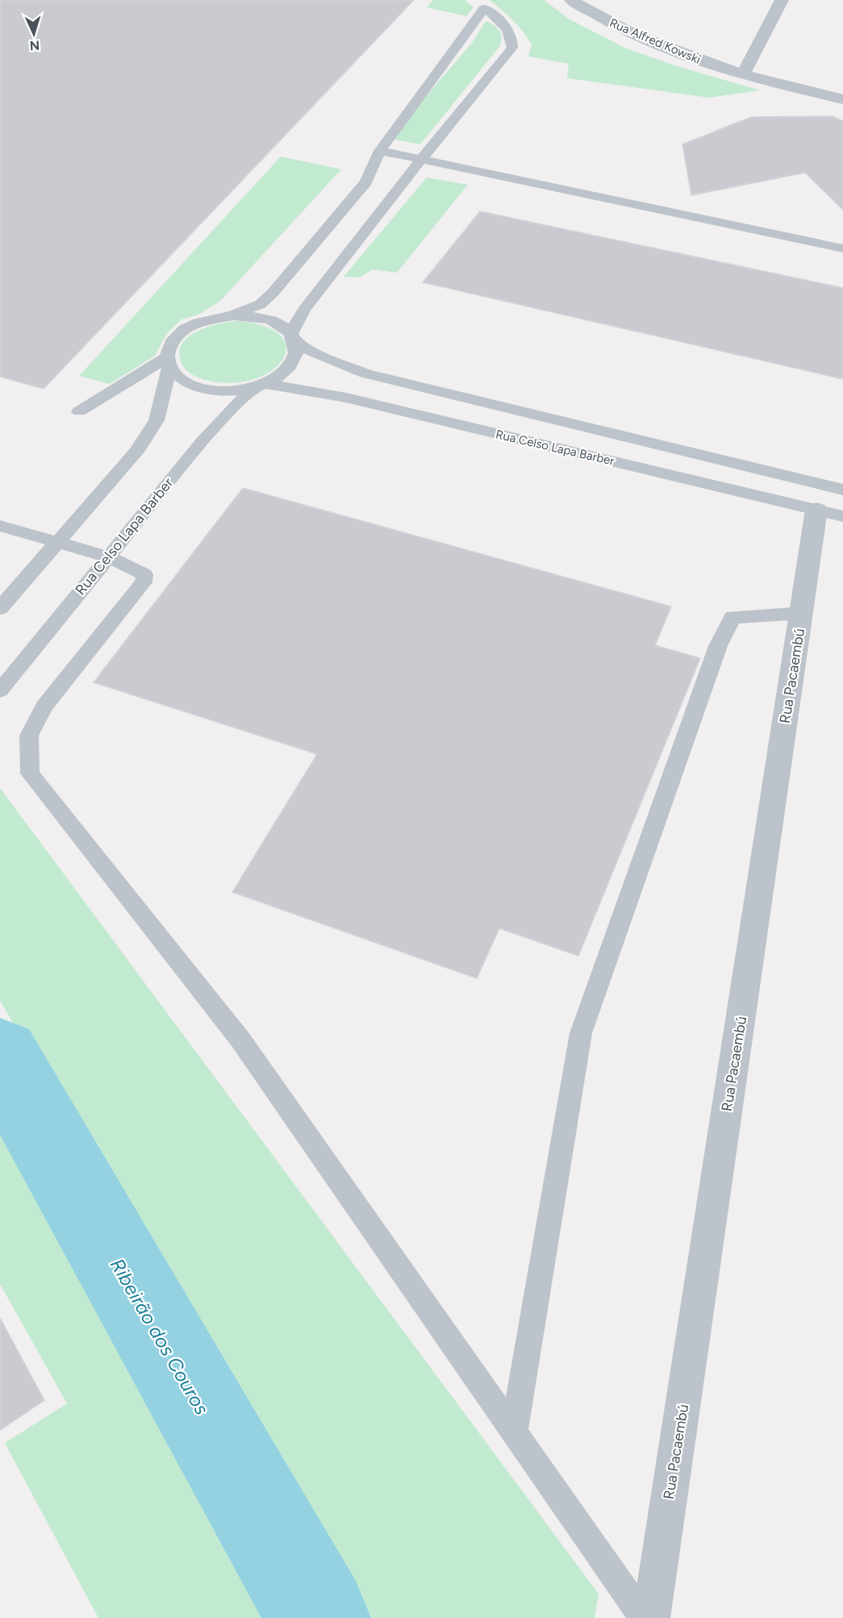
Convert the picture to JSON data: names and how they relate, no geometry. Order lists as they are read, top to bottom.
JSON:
{
  "streets": {
    "street": ["Rua Alfred Kowski", "Rua Pacaembú"],
    "lane": ["Rua Celso Lapa Barber"]
  },
  "crossings": [
    ["Rua Celso Lapa Barber", "Rua Pacaembú"]
  ],
  "water": ["Ribeirão dos Couros"],
  "north": "bottom"
}
